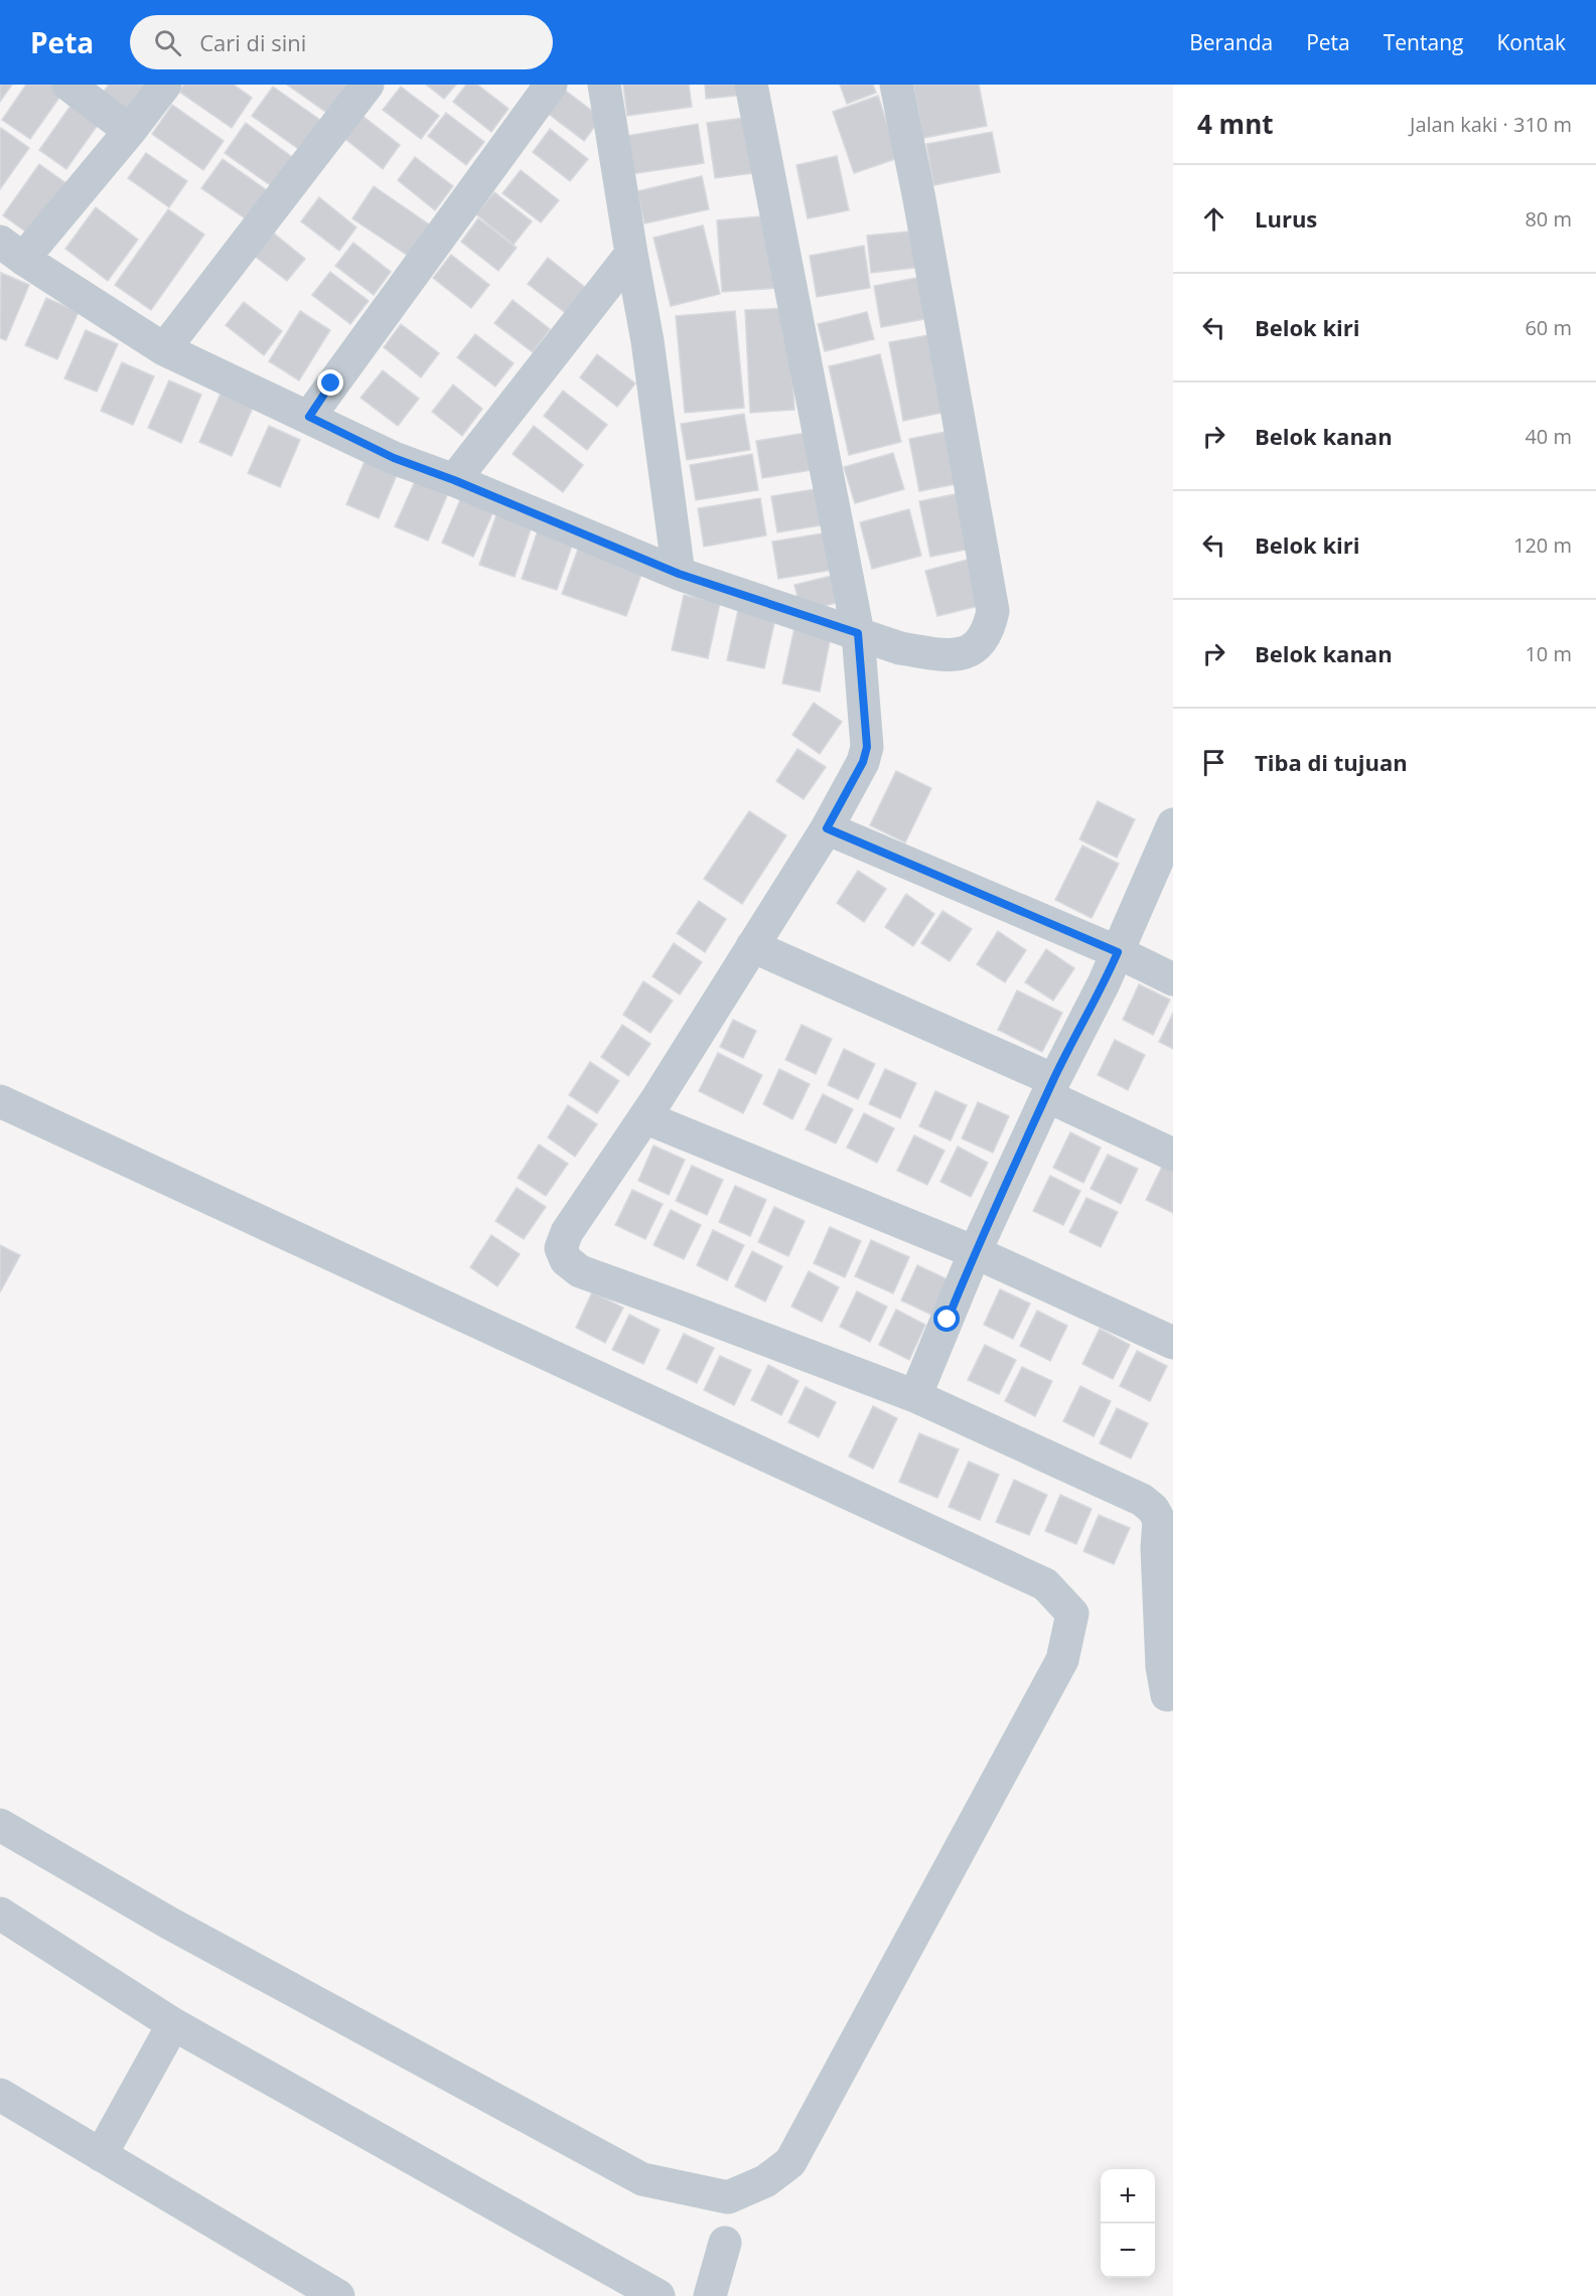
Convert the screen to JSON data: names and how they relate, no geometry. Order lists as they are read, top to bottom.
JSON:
{
  "page": {
    "header": "Peta",
    "search": "Cari di sini",
    "nav": [
      "Beranda",
      "Peta",
      "Tentang",
      "Kontak"
    ],
    "heading": ["4 mnt", "Jalan kaki · 310 m"],
    "list": [
      ["Lurus", "80 m"],
      ["Belok kiri", "60 m"],
      ["Belok kanan", "40 m"],
      ["Belok kiri", "120 m"],
      ["Belok kanan", "10 m"],
      "Tiba di tujuan"
    ],
    "map_buttons": ["+", "−"]
  }
}
